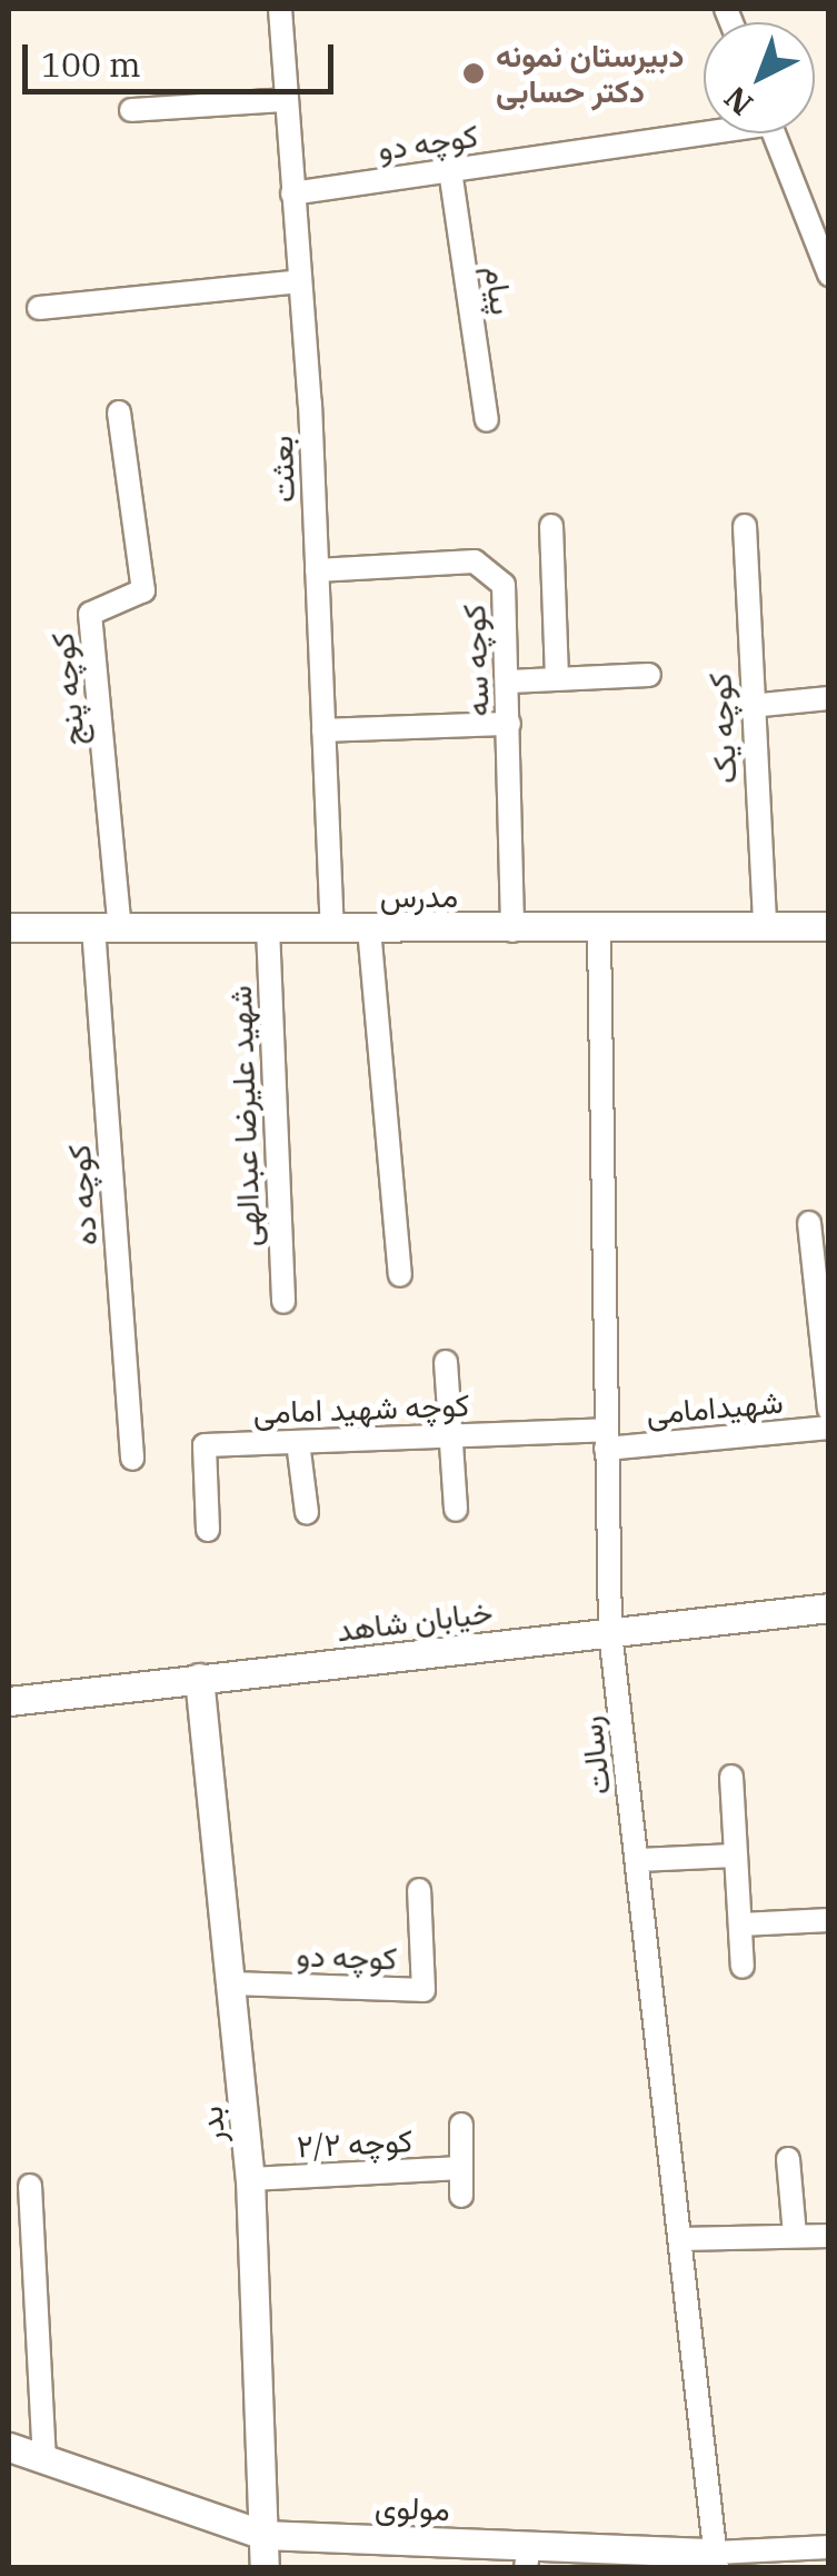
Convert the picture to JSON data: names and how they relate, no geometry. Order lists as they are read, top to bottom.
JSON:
{
  "streets": {
    "street": [
      "کوچه دو",
      "پیام",
      "بعثت",
      "کوچه سه",
      "کوچه پنج",
      "کوچه یک",
      "مدرس",
      "شهید علیرضا عبدالهی",
      "کوچه ده",
      "شهیدامامی",
      "کوچه شهید امامی",
      "خیابان شاهد",
      "رسالت",
      "بدر",
      "کوچه ۲/۲",
      "مولوی"
    ]
  },
  "crossings": [
    ["کوچه دو", "پیام"],
    ["کوچه دو", "بعثت"],
    ["کوچه دو", "بدر"],
    ["بعثت", "کوچه سه"],
    ["بعثت", "مدرس"],
    ["کوچه سه", "مدرس"],
    ["کوچه پنج", "مدرس"],
    ["کوچه پنج", "کوچه ده"],
    ["کوچه یک", "مدرس"],
    ["مدرس", "شهید علیرضا عبدالهی"],
    ["مدرس", "کوچه ده"],
    ["مدرس", "رسالت"],
    ["شهیدامامی", "کوچه شهید امامی"],
    ["شهیدامامی", "رسالت"],
    ["کوچه شهید امامی", "رسالت"],
    ["خیابان شاهد", "رسالت"],
    ["خیابان شاهد", "بدر"],
    ["رسالت", "مولوی"],
    ["بدر", "کوچه ۲/۲"],
    ["بدر", "مولوی"]
  ],
  "places": ["دبیرستان نمونه دکتر حسابی"],
  "scale_bar": "100 m",
  "north": "bottom left"
}
